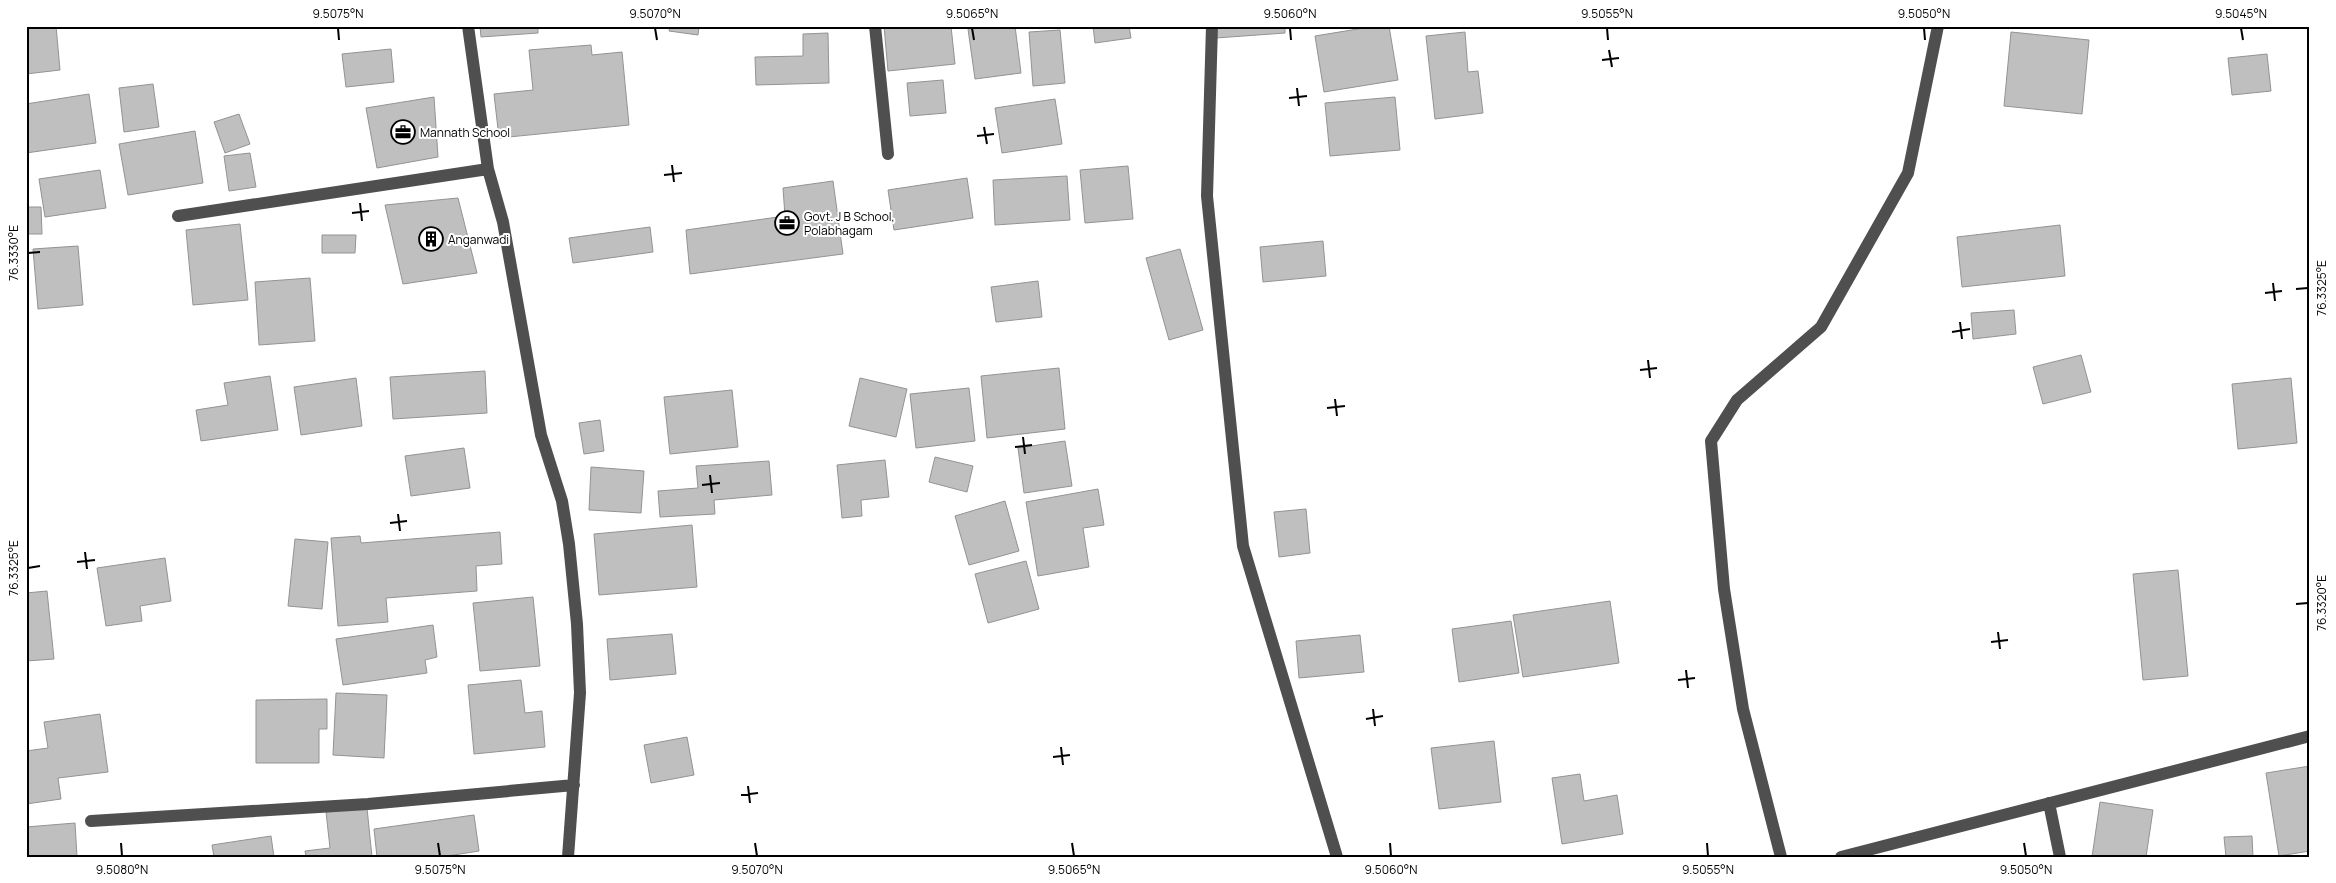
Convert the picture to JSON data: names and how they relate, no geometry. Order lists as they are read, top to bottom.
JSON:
{
  "places": {
    "office": ["Mannath School", "Govt. J B School, Polabhagam"],
    "building": ["Anganwadi"]
  },
  "coordinates": [
    "9.5075°N",
    "9.5070°N",
    "9.5065°N",
    "9.5060°N",
    "9.5055°N",
    "9.5050°N",
    "9.5045°N",
    "76.3330°E",
    "76.3325°E",
    "76.3320°E",
    "9.5080°N"
  ]
}
